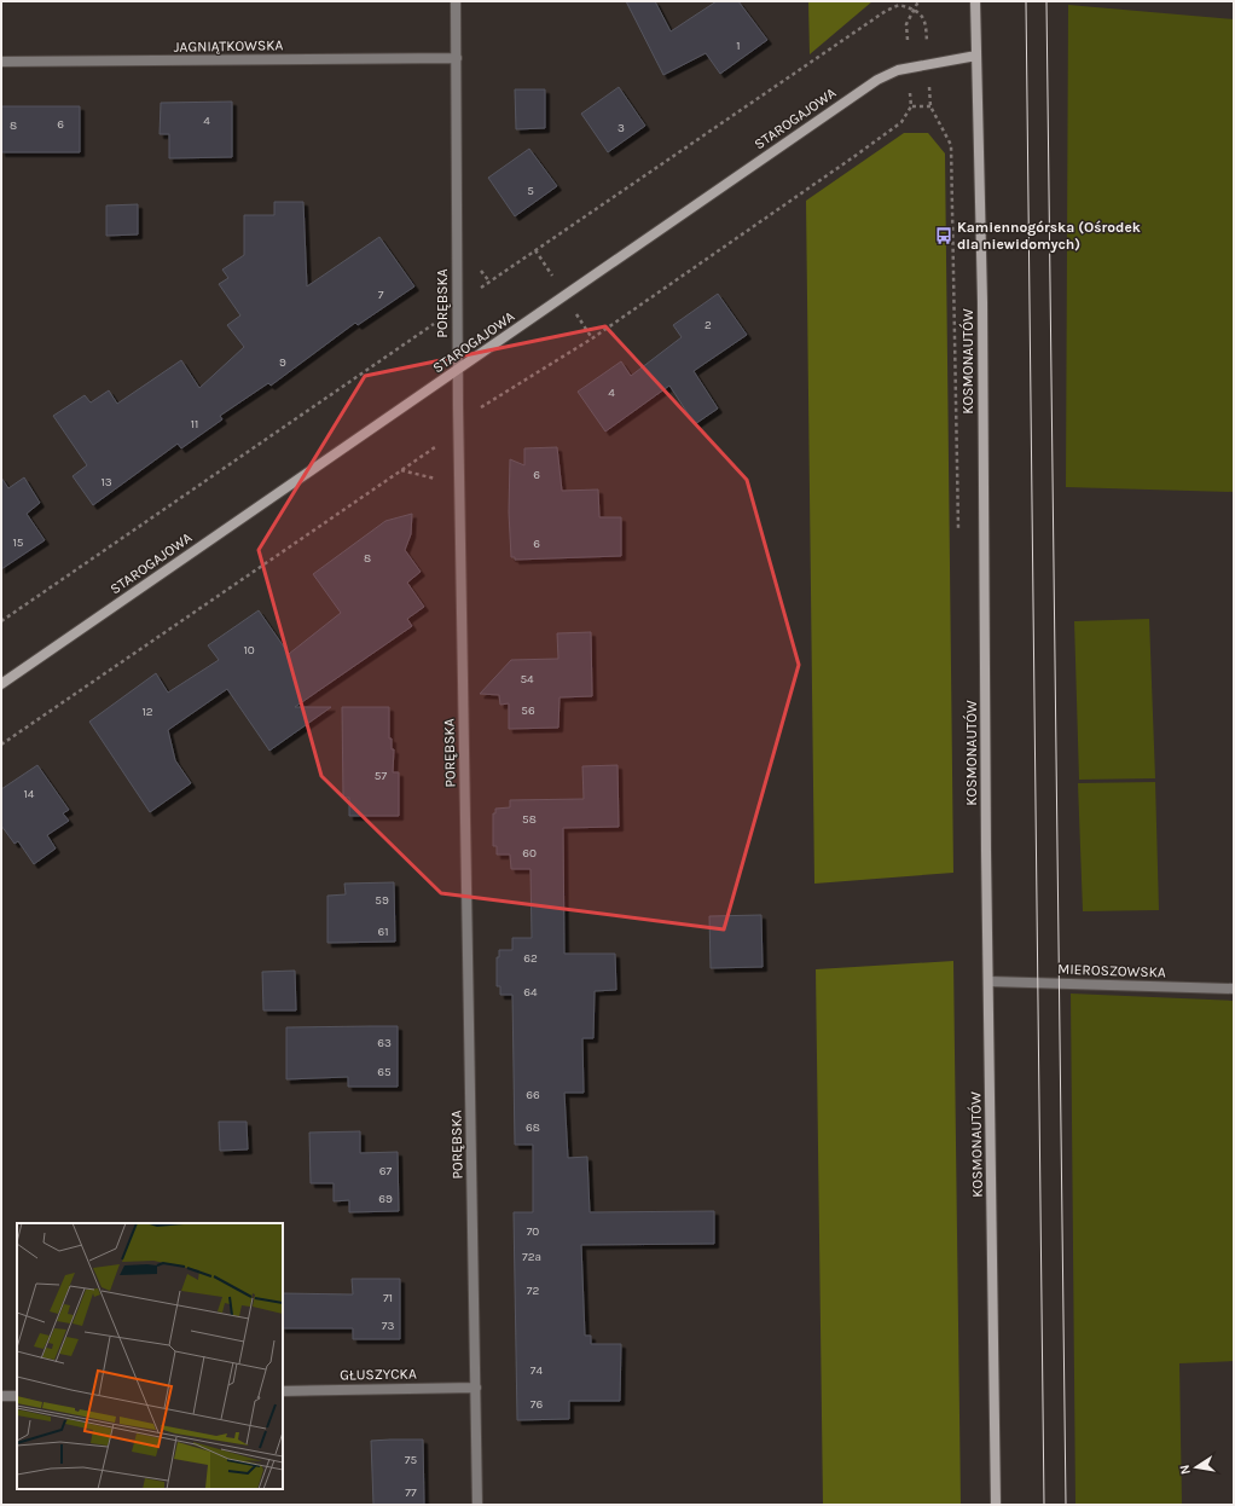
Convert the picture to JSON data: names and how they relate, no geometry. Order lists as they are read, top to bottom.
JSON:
{
  "streets": {
    "main road": ["STAROGAJOWA", "KOSMONAUTÓW"],
    "street": [
      "JAGNIĄTKOWSKA",
      "PORĘBSKA",
      "MIEROSZOWSKA",
      "GŁUSZYCKA"
    ]
  },
  "crossings": [
    ["JAGNIĄTKOWSKA", "PORĘBSKA"],
    ["STAROGAJOWA", "PORĘBSKA"],
    ["STAROGAJOWA", "KOSMONAUTÓW"],
    ["PORĘBSKA", "GŁUSZYCKA"],
    ["KOSMONAUTÓW", "MIEROSZOWSKA"]
  ],
  "places": {
    "bus stop": ["Kamiennogórska (Ośrodek dla niewidomych)"]
  },
  "house_numbers": [
    "1",
    "4",
    "6",
    "8",
    "3",
    "5",
    "7",
    "2",
    "9",
    "4",
    "11",
    "6",
    "13",
    "15",
    "6",
    "8",
    "10",
    "54",
    "56",
    "12",
    "57",
    "14",
    "58",
    "60",
    "59",
    "61",
    "62",
    "64",
    "63",
    "65",
    "66",
    "68",
    "67",
    "69",
    "70",
    "72a",
    "72",
    "71",
    "73",
    "74",
    "76",
    "75",
    "77"
  ],
  "north": "left"
}
